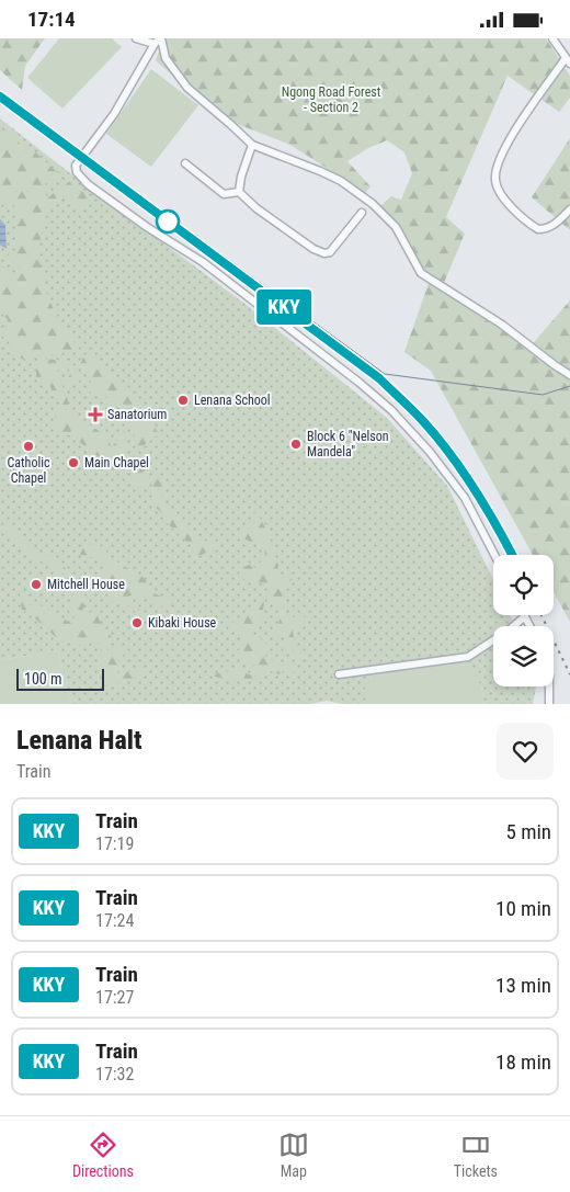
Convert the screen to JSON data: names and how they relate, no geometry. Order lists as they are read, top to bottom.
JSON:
{
  "parks": ["Ngong Road Forest - Section 2"],
  "places": {
    "other": [
      "Lenana School",
      "Block 6 \"Nelson Mandela\"",
      "Catholic Chapel",
      "Main Chapel",
      "Mitchell House",
      "Kibaki House"
    ],
    "health": ["Sanatorium"]
  },
  "scale_bar": "100 m",
  "page": {
    "status": "17:14",
    "on_map": "KKY",
    "scale": "100 m",
    "heading": ["Lenana Halt", "Train"],
    "list": [
      {
        "mark": "KKY",
        "name": "Train",
        "note": "17:19",
        "value": "5 min"
      },
      {
        "mark": "KKY",
        "name": "Train",
        "note": "17:24",
        "value": "10 min"
      },
      {
        "mark": "KKY",
        "name": "Train",
        "note": "17:27",
        "value": "13 min"
      },
      {
        "mark": "KKY",
        "name": "Train",
        "note": "17:32",
        "value": "18 min"
      }
    ],
    "tabs": ["Directions", "Map", "Tickets"]
  }
}
